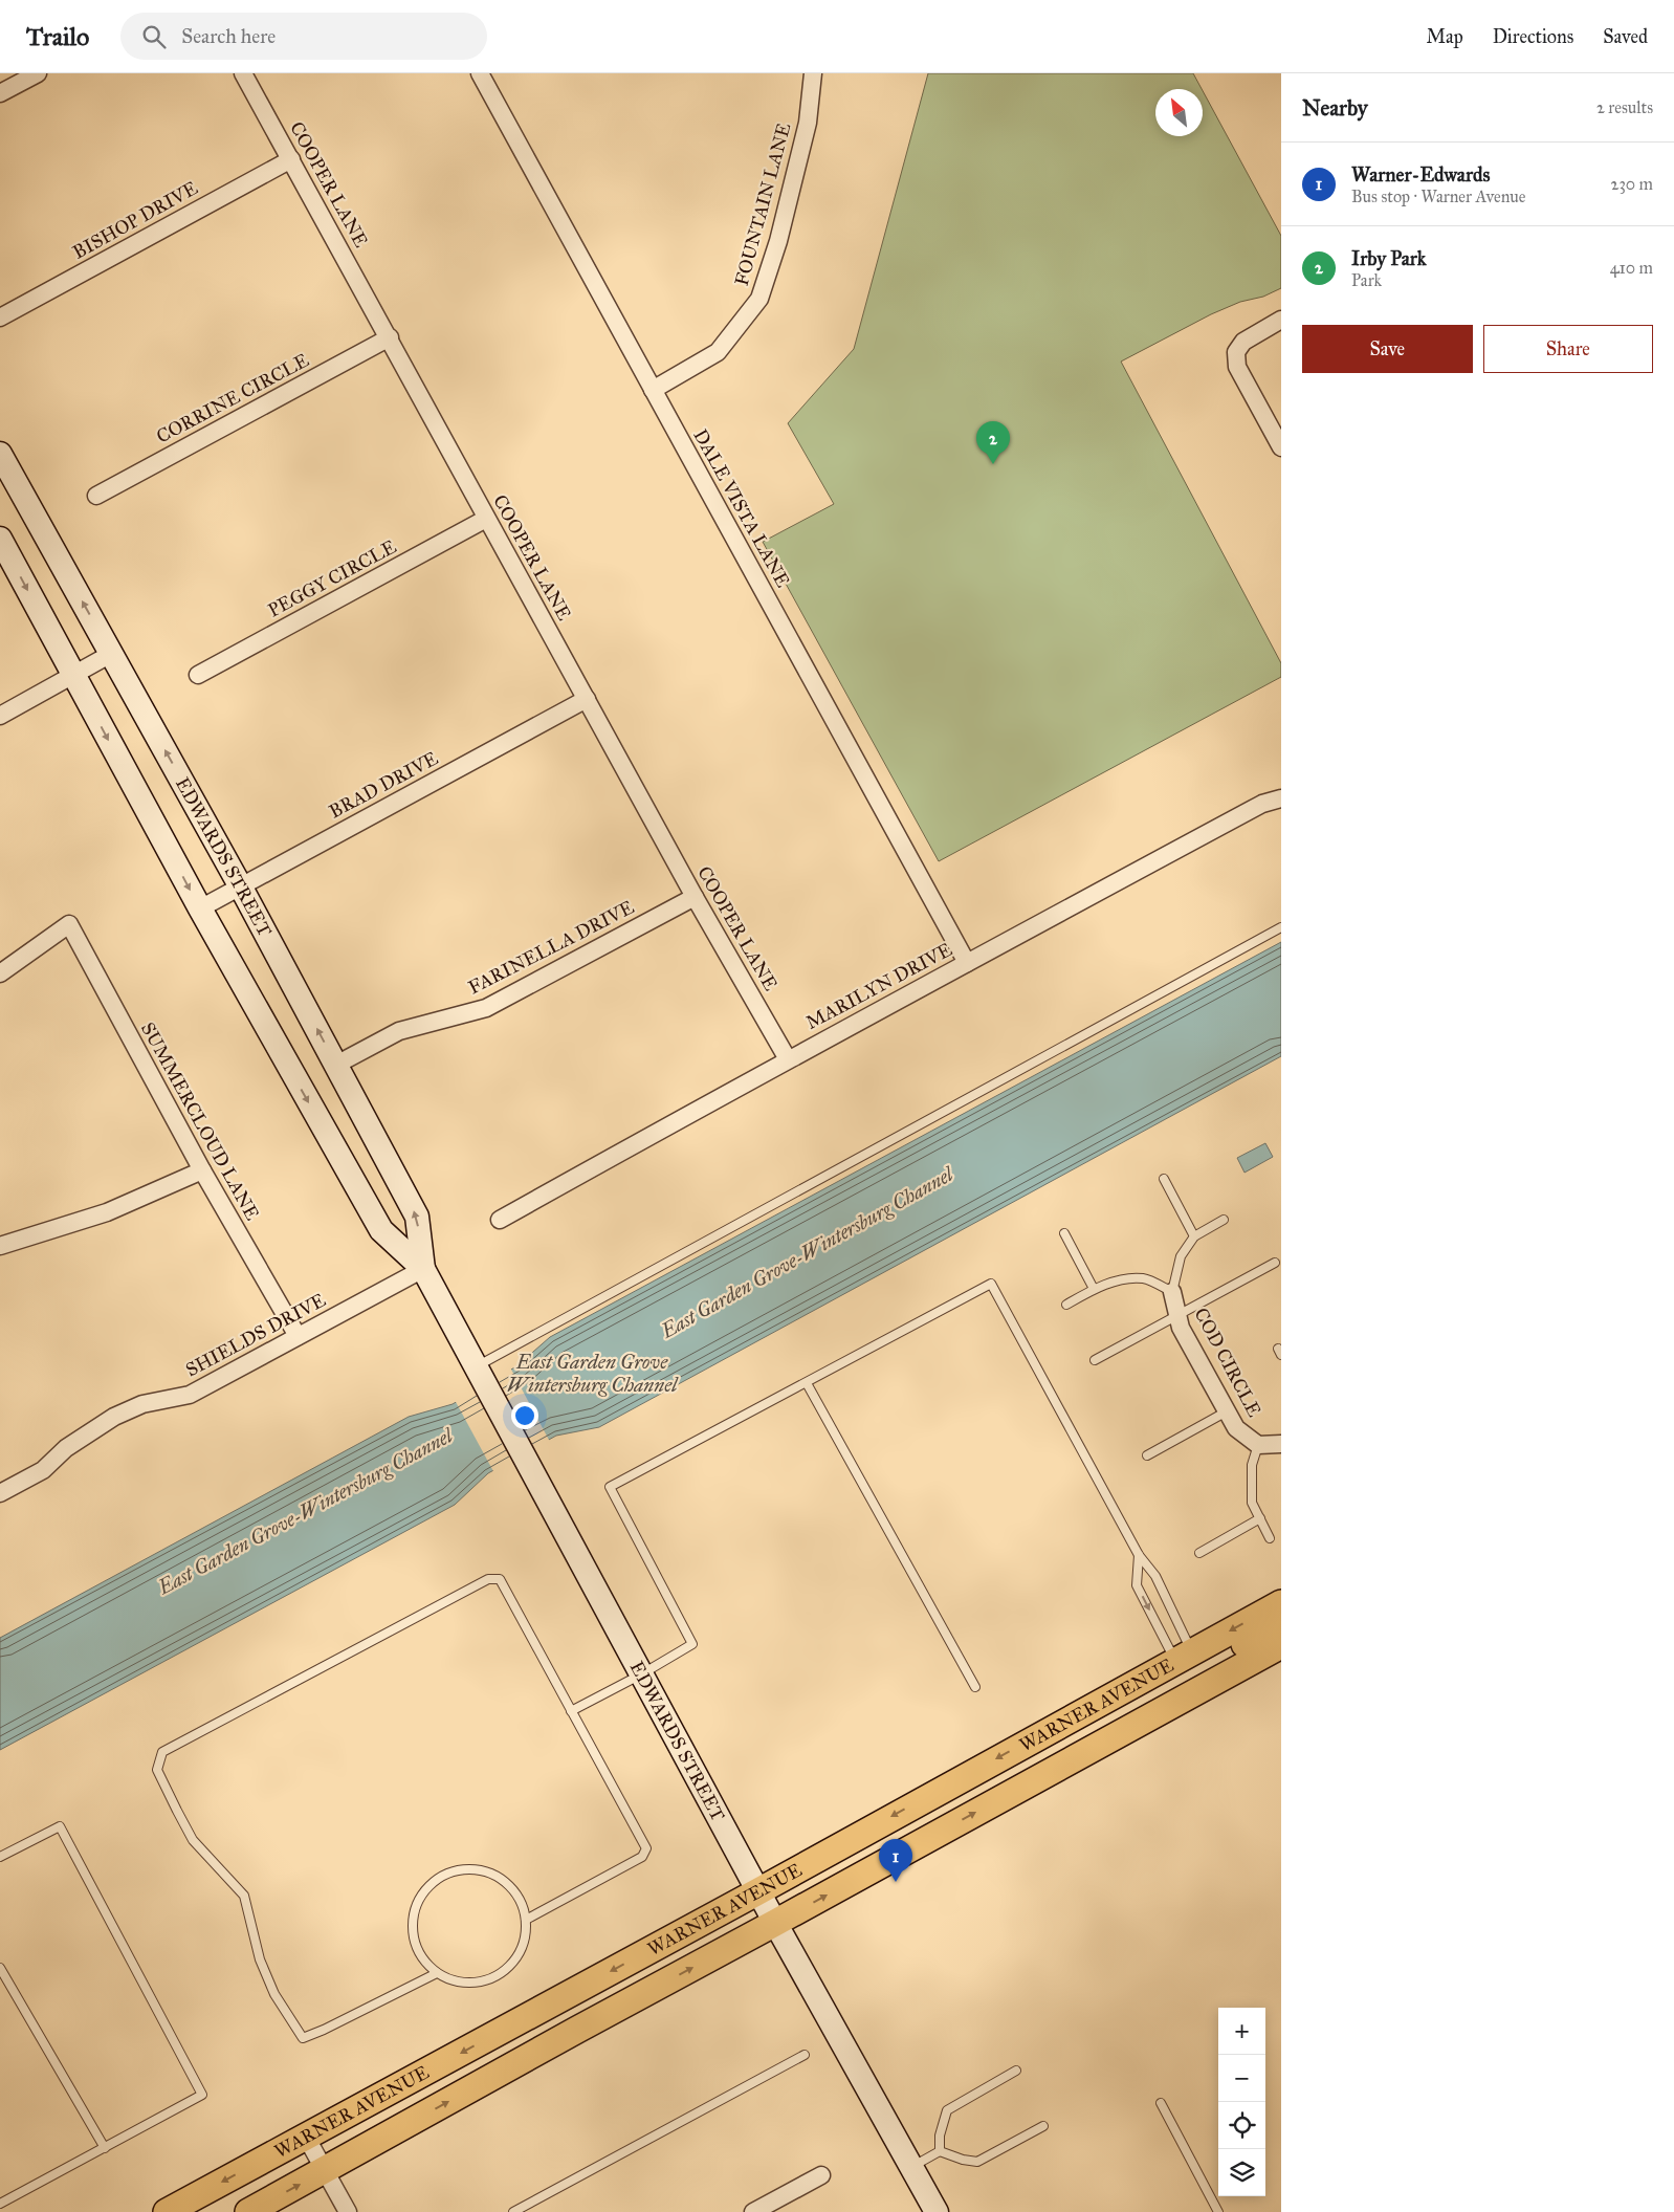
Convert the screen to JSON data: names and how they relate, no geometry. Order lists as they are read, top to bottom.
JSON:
{
  "streets": {
    "main road": ["EDWARDS STREET", "WARNER AVENUE"],
    "street": [
      "COOPER LANE",
      "FOUNTAIN LANE",
      "BISHOP DRIVE",
      "CORRINE CIRCLE",
      "DALE VISTA LANE",
      "PEGGY CIRCLE",
      "BRAD DRIVE",
      "FARINELLA DRIVE",
      "MARILYN DRIVE",
      "SUMMERCLOUD LANE",
      "SHIELDS DRIVE",
      "COD CIRCLE"
    ]
  },
  "crossings": [
    ["COOPER LANE", "BISHOP DRIVE"],
    ["COOPER LANE", "CORRINE CIRCLE"],
    ["COOPER LANE", "PEGGY CIRCLE"],
    ["COOPER LANE", "BRAD DRIVE"],
    ["COOPER LANE", "FARINELLA DRIVE"],
    ["COOPER LANE", "MARILYN DRIVE"],
    ["FOUNTAIN LANE", "DALE VISTA LANE"],
    ["DALE VISTA LANE", "MARILYN DRIVE"],
    ["BRAD DRIVE", "EDWARDS STREET"],
    ["EDWARDS STREET", "FARINELLA DRIVE"],
    ["EDWARDS STREET", "SHIELDS DRIVE"],
    ["EDWARDS STREET", "WARNER AVENUE"],
    ["SUMMERCLOUD LANE", "SHIELDS DRIVE"]
  ],
  "water": ["East Garden Grove-Wintersburg Channel", "East Garden Grove Wintersburg Channel"],
  "north": "top left",
  "page": {
    "header": "Trailo",
    "search": "Search here",
    "nav": ["Map", "Directions", "Saved"],
    "heading": ["Nearby", "2 results"],
    "list": [
      {
        "mark": "1",
        "name": "Warner-Edwards",
        "note": "Bus stop · Warner Avenue",
        "value": "230 m"
      },
      {
        "mark": "2",
        "name": "Irby Park",
        "note": "Park",
        "value": "410 m"
      }
    ],
    "buttons": ["Save", "Share"],
    "pins": ["2", "1"],
    "map_buttons": ["+", "−"]
  }
}
